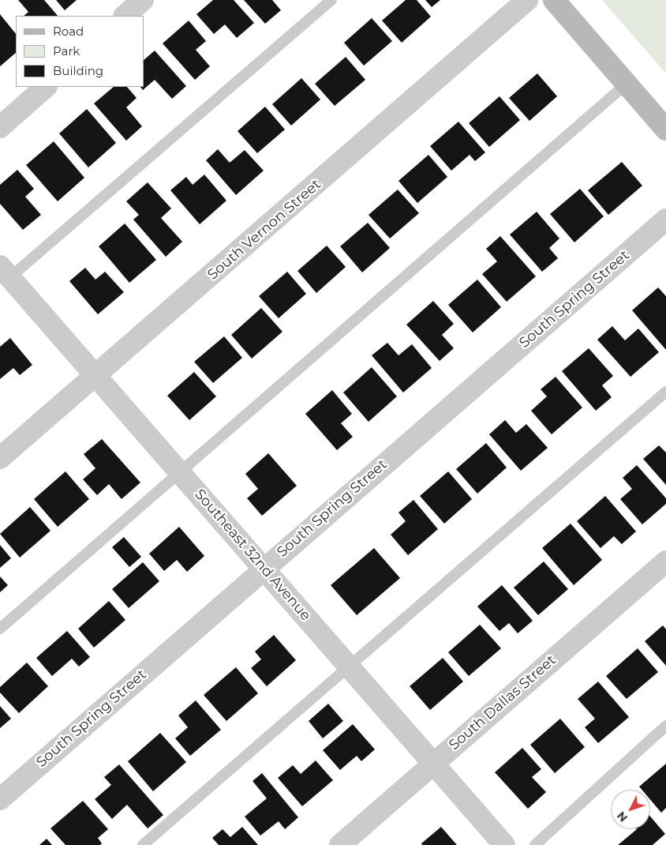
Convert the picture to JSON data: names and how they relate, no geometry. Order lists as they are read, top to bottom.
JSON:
{
  "streets": {
    "street": [
      "South Vernon Street",
      "South Spring Street",
      "Southeast 32nd Avenue",
      "South Dallas Street"
    ]
  },
  "crossings": [
    ["South Vernon Street", "Southeast 32nd Avenue"],
    ["South Spring Street", "Southeast 32nd Avenue"],
    ["Southeast 32nd Avenue", "South Dallas Street"]
  ],
  "legend": ["Road", "Park", "Building"],
  "north": "bottom left"
}
